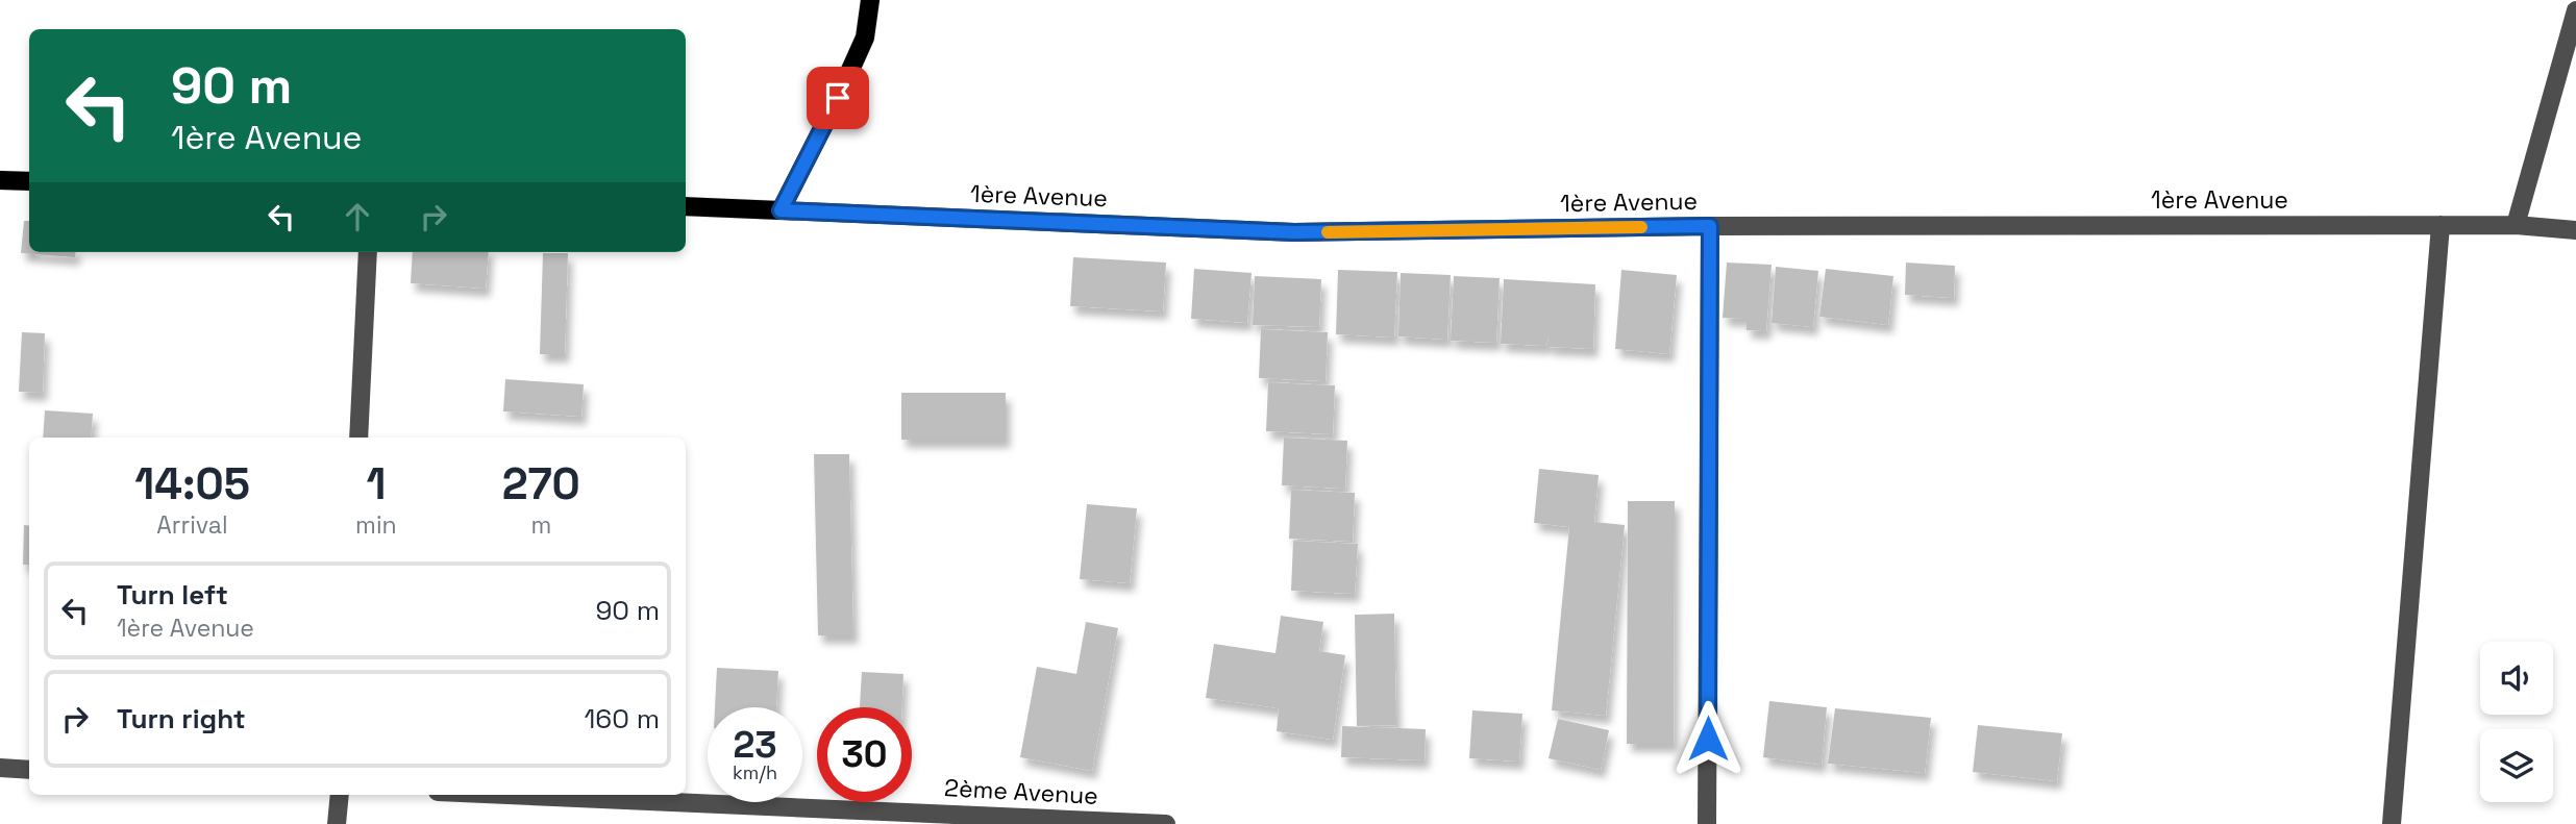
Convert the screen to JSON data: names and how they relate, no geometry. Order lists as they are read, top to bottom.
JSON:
{
  "streets": {
    "main road": ["1ère Avenue"],
    "street": ["2ème Avenue"]
  },
  "page": {
    "turn": ["90 m", "1ère Avenue"],
    "eta": [
      "14:05",
      "Arrival",
      "1",
      "min",
      "270",
      "m"
    ],
    "list": [
      {
        "name": "Turn left",
        "note": "1ère Avenue",
        "value": "90 m"
      },
      {
        "name": "Turn right",
        "value": "160 m"
      }
    ],
    "speed": "23 km/h",
    "limit": "30"
  }
}
